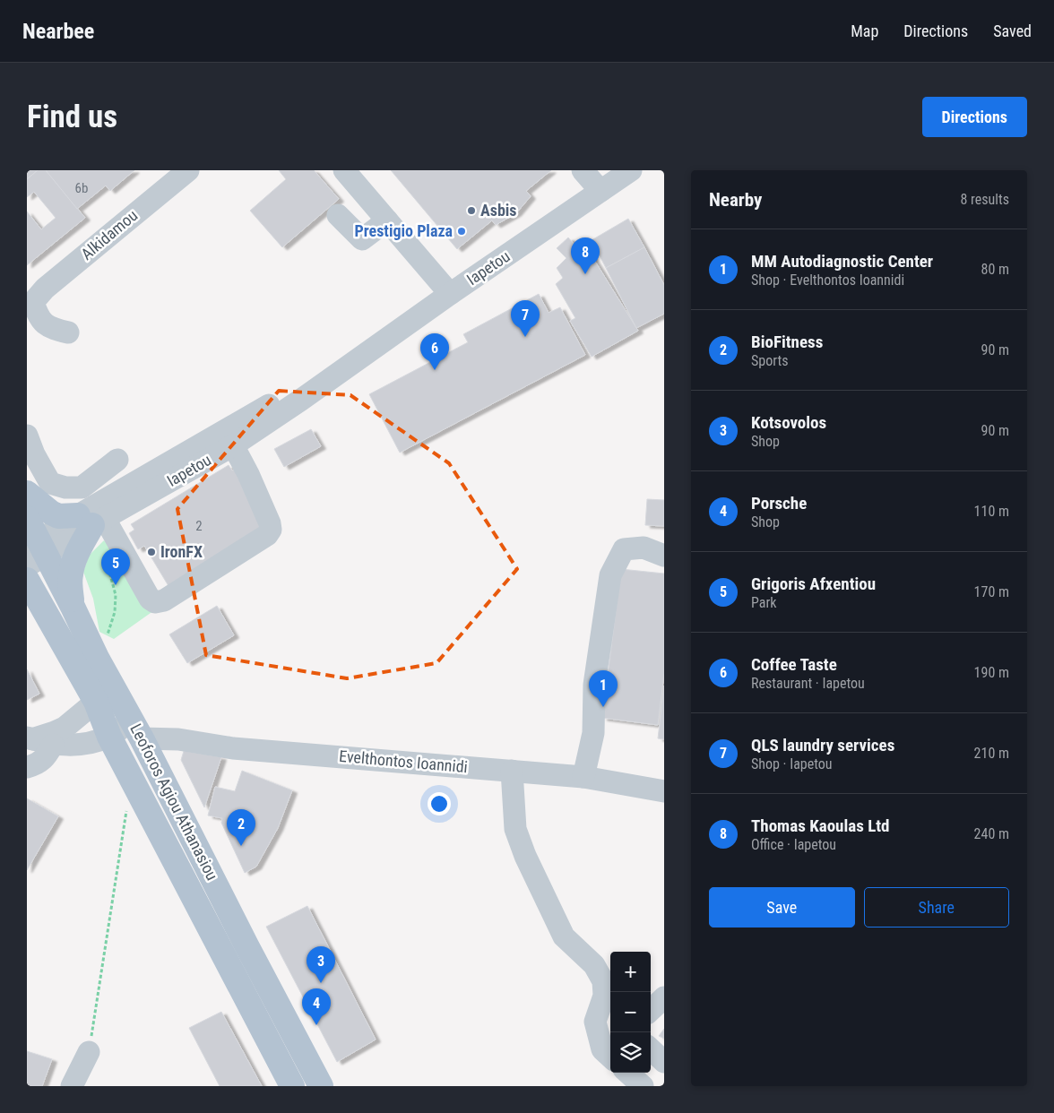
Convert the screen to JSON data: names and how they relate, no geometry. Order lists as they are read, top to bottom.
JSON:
{
  "streets": {
    "main road": ["Leoforos Agiou Athanasiou"],
    "street": ["Alkidamou", "Iapetou", "Evelthontos Ioannidi"]
  },
  "crossings": [
    ["Iapetou", "Leoforos Agiou Athanasiou"],
    ["Evelthontos Ioannidi", "Leoforos Agiou Athanasiou"]
  ],
  "places": ["Asbis", "Prestigio Plaza", "IronFX"],
  "house_numbers": ["6b", "2"],
  "page": {
    "header": "Nearbee",
    "nav": ["Map", "Directions", "Saved"],
    "buttons": [
      "Directions",
      ["Save", "Share"]
    ],
    "title": "Find us",
    "heading": ["Nearby", "8 results"],
    "list": [
      {
        "mark": "1",
        "name": "MM Autodiagnostic Center",
        "note": "Shop · Evelthontos Ioannidi",
        "value": "80 m"
      },
      {
        "mark": "2",
        "name": "BioFitness",
        "note": "Sports",
        "value": "90 m"
      },
      {
        "mark": "3",
        "name": "Kotsovolos",
        "note": "Shop",
        "value": "90 m"
      },
      {
        "mark": "4",
        "name": "Porsche",
        "note": "Shop",
        "value": "110 m"
      },
      {
        "mark": "5",
        "name": "Grigoris Afxentiou",
        "note": "Park",
        "value": "170 m"
      },
      {
        "mark": "6",
        "name": "Coffee Taste",
        "note": "Restaurant · Iapetou",
        "value": "190 m"
      },
      {
        "mark": "7",
        "name": "QLS laundry services",
        "note": "Shop · Iapetou",
        "value": "210 m"
      },
      {
        "mark": "8",
        "name": "Thomas Kaoulas Ltd",
        "note": "Office · Iapetou",
        "value": "240 m"
      }
    ],
    "pins": [
      "8",
      "7",
      "6",
      "5",
      "1",
      "2",
      "3",
      "4"
    ],
    "map_buttons": ["+", "−"]
  }
}
